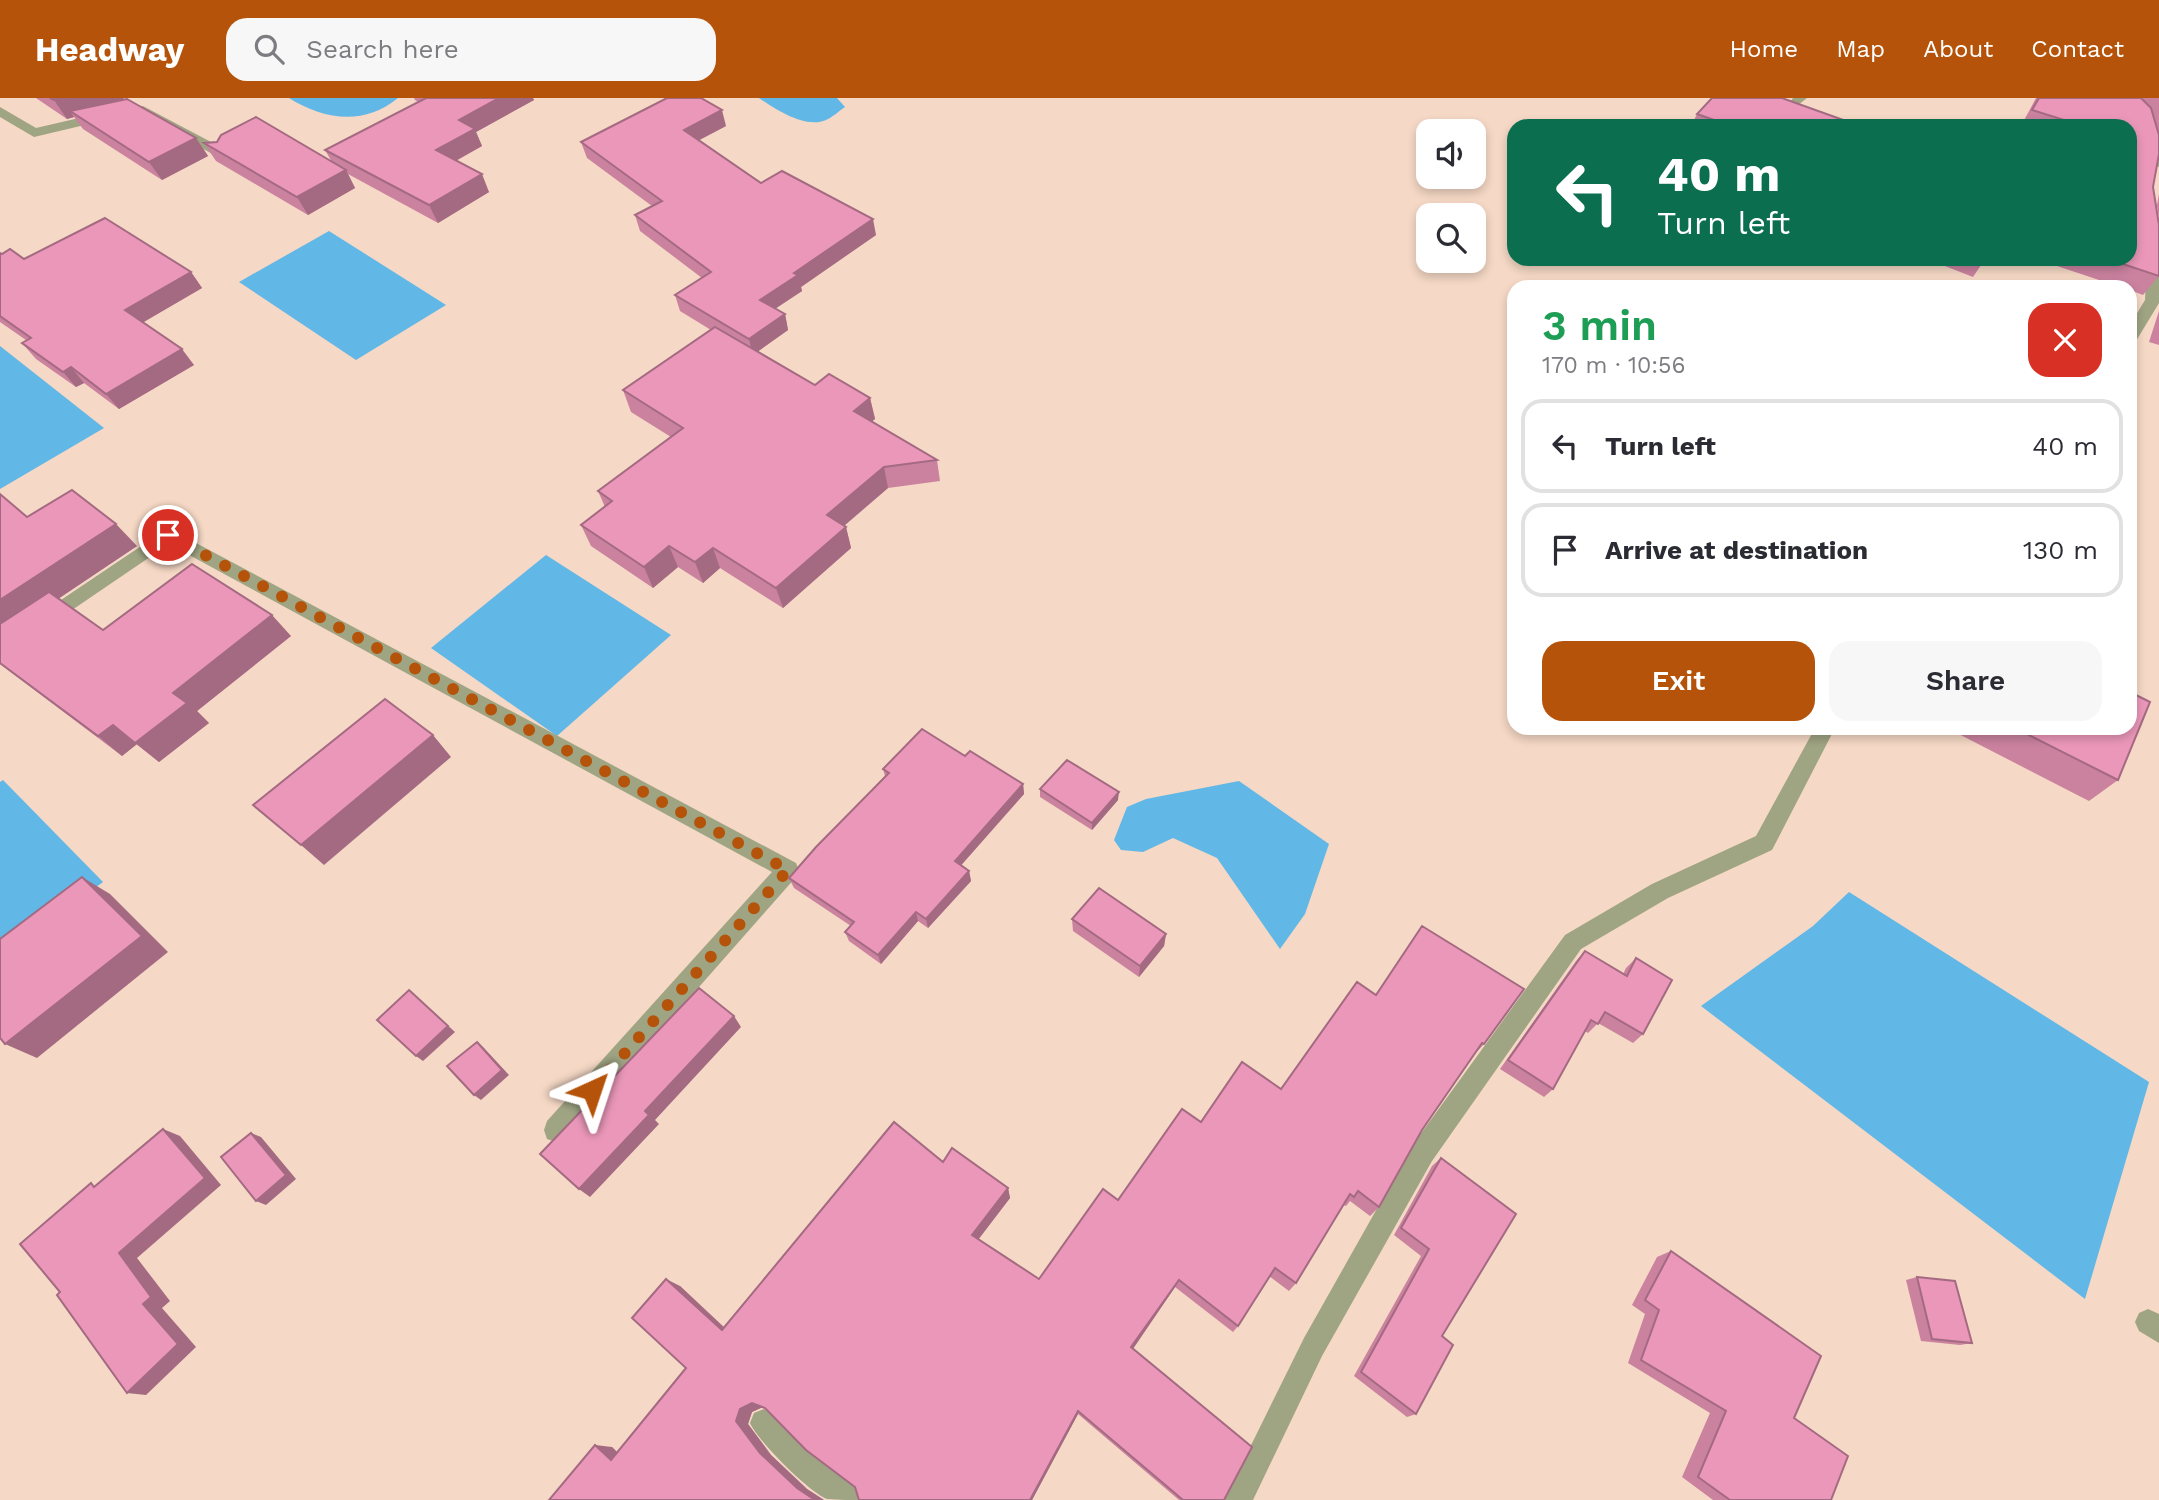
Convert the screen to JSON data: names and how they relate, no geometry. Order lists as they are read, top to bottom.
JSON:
{
  "page": {
    "header": "Headway",
    "search": "Search here",
    "nav": [
      "Home",
      "Map",
      "About",
      "Contact"
    ],
    "turn": ["40 m", "Turn left"],
    "heading": ["3 min", "170 m · 10:56"],
    "list": [
      {
        "name": "Turn left",
        "value": "40 m"
      },
      {
        "name": "Arrive at destination",
        "value": "130 m"
      }
    ],
    "buttons": ["Exit", "Share"]
  }
}
